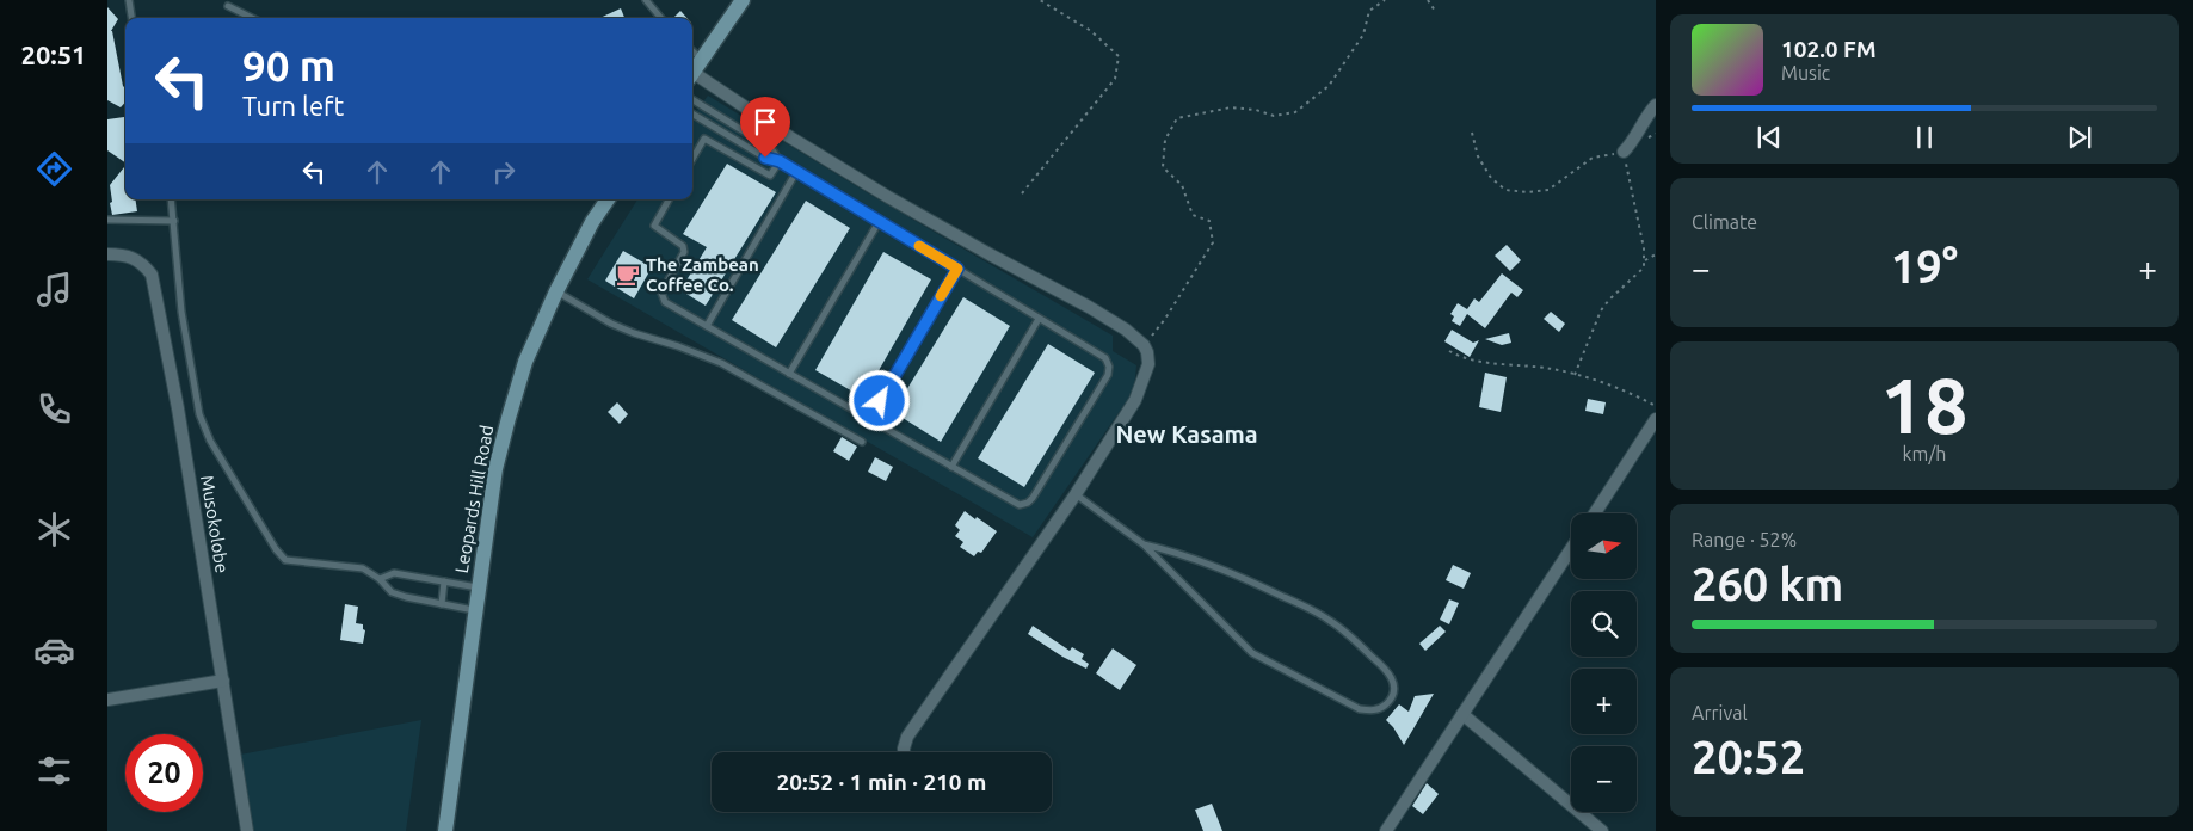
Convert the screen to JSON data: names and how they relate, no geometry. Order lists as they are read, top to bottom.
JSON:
{
  "streets": {
    "main road": ["Leopards Hill Road"],
    "street": ["Musokolobe"]
  },
  "districts": ["New Kasama"],
  "places": {
    "cafe": ["The Zambean Coffee Co."]
  },
  "north": "right",
  "page": {
    "tabs": "20:51",
    "turn": ["90 m", "Turn left"],
    "song": ["102.0 FM", "Music"],
    "tile": [
      "Climate",
      ["18", "km/h"],
      ["Range · 52%", "260 km"],
      ["Arrival", "20:52"]
    ],
    "heat": ["−", "19°", "+"],
    "map_buttons": ["+", "−"],
    "limit": "20",
    "trip": "20:52 · 1 min · 210 m"
  }
}
